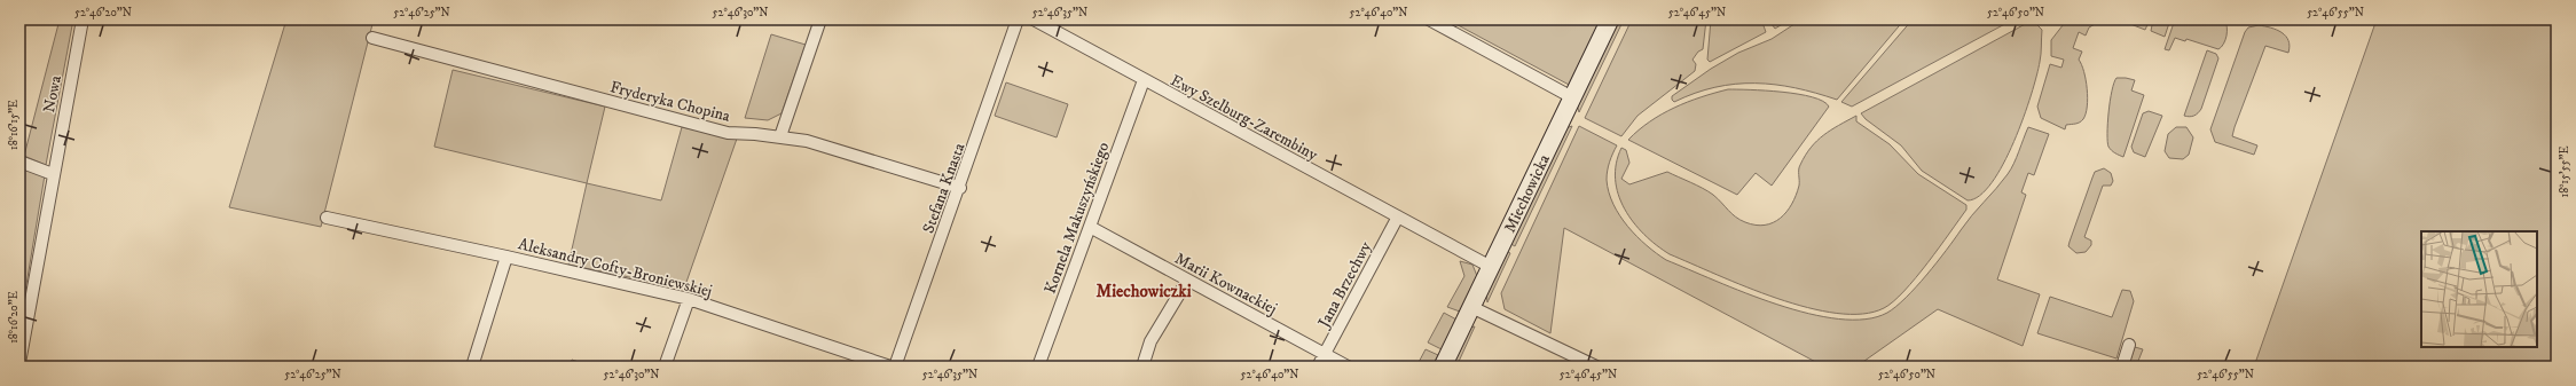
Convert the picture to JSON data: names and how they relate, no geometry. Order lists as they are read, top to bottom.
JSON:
{
  "streets": {
    "street": [
      "Nowa",
      "Fryderyka Chopina",
      "Ewy Szelburg-Zarembiny",
      "Stefana Knasta",
      "Miechowicka",
      "Kornela Makuszyńskiego",
      "Aleksandry Cofty-Broniewskiej",
      "Marii Kownackiej",
      "Jana Brzechwy"
    ]
  },
  "crossings": [
    ["Fryderyka Chopina", "Stefana Knasta"],
    ["Ewy Szelburg-Zarembiny", "Miechowicka"],
    ["Ewy Szelburg-Zarembiny", "Kornela Makuszyńskiego"],
    ["Ewy Szelburg-Zarembiny", "Jana Brzechwy"],
    ["Kornela Makuszyńskiego", "Marii Kownackiej"],
    ["Marii Kownackiej", "Jana Brzechwy"]
  ],
  "districts": ["Miechowiczki"],
  "coordinates": [
    "52°46'20\"N",
    "52°46'25\"N",
    "52°46'30\"N",
    "52°46'35\"N",
    "52°46'40\"N",
    "52°46'45\"N",
    "52°46'50\"N",
    "52°46'55\"N",
    "18°16'15\"E",
    "18°15'55\"E",
    "18°16'20\"E"
  ]
}
